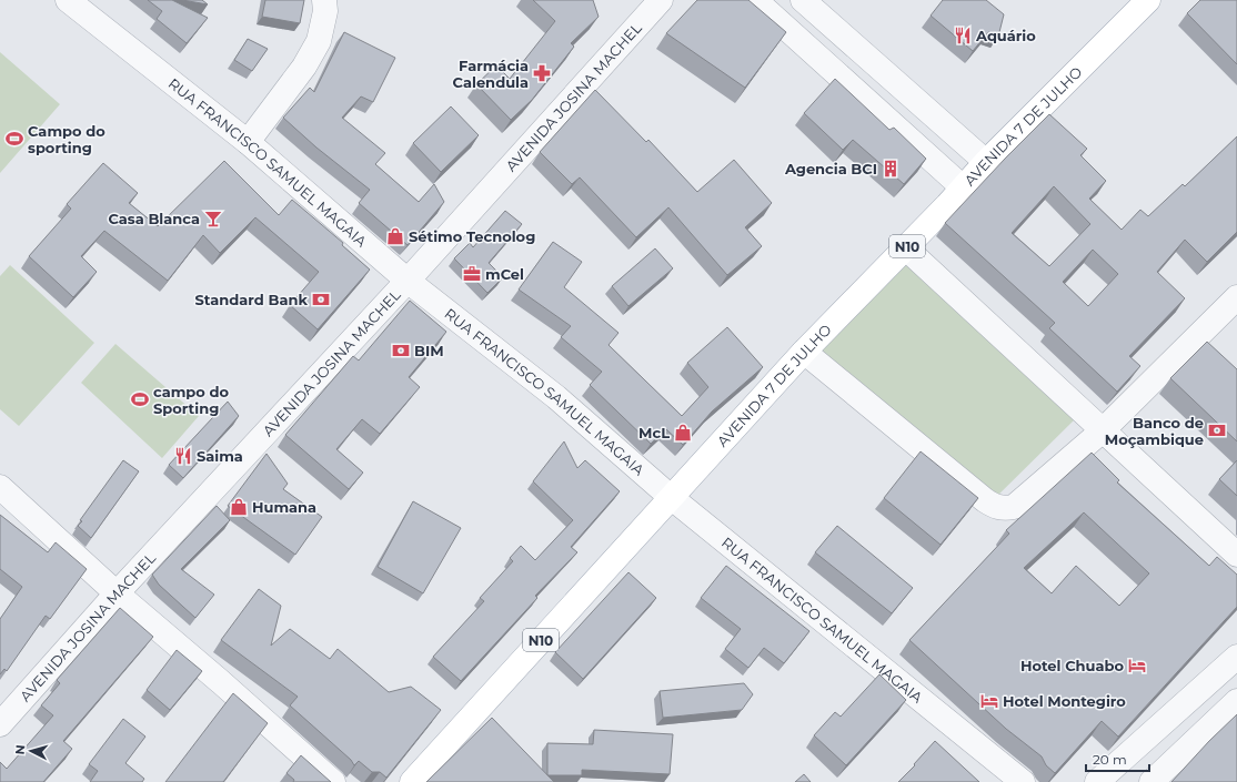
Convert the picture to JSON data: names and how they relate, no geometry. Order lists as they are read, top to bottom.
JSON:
{
  "streets": {
    "main road": ["AVENIDA 7 DE JULHO", "N10"],
    "street": ["AVENIDA JOSINA MACHEL", "RUA FRANCISCO SAMUEL MAGAIA"]
  },
  "crossings": [
    ["AVENIDA JOSINA MACHEL", "RUA FRANCISCO SAMUEL MAGAIA"],
    ["AVENIDA 7 DE JULHO", "RUA FRANCISCO SAMUEL MAGAIA"]
  ],
  "places": {
    "restaurant": ["Aquário", "Saima"],
    "pharmacy": ["Farmácia Calendula"],
    "sports": ["Campo do sporting", "campo do Sporting"],
    "building": ["Agencia BCI"],
    "bar": ["Casa Blanca"],
    "shop": ["Sétimo Tecnolog", "McL", "Humana"],
    "office": ["mCel"],
    "bank": ["Standard Bank", "BIM", "Banco de Moçambique"],
    "hotel": ["Hotel Chuabo", "Hotel Montegiro"]
  },
  "scale_bar": "20 m",
  "north": "left"
}
